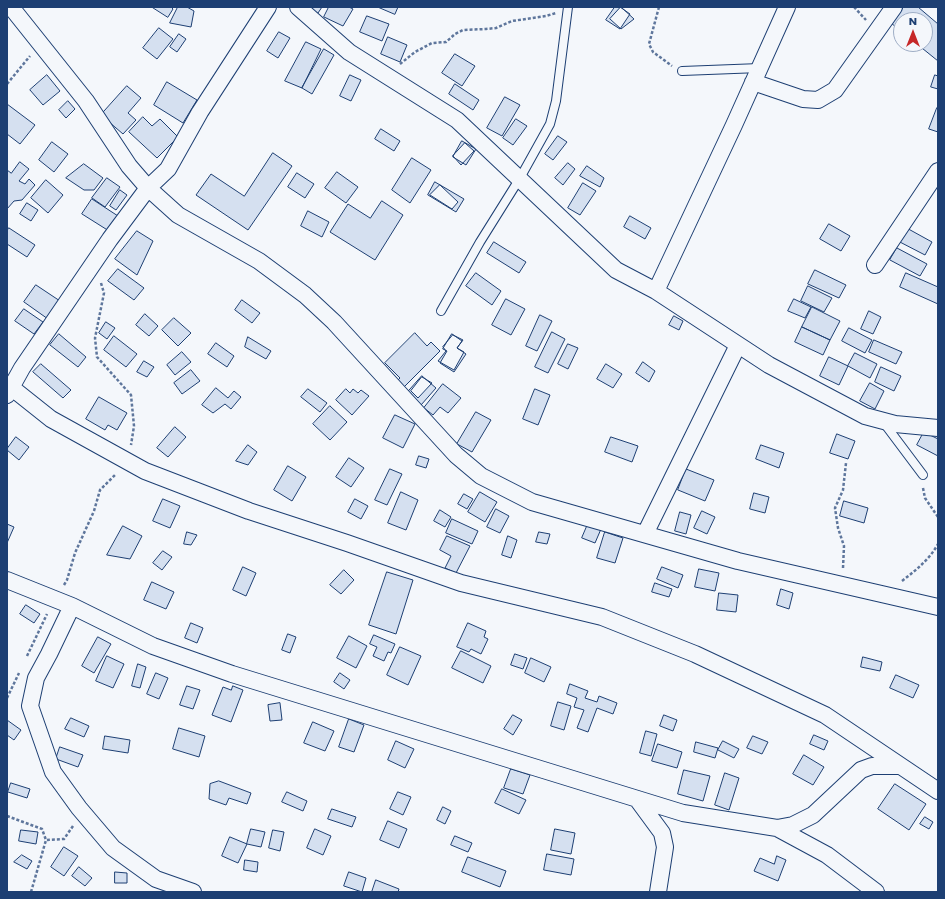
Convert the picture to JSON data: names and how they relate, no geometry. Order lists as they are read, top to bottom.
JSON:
{
  "north": "top"
}
